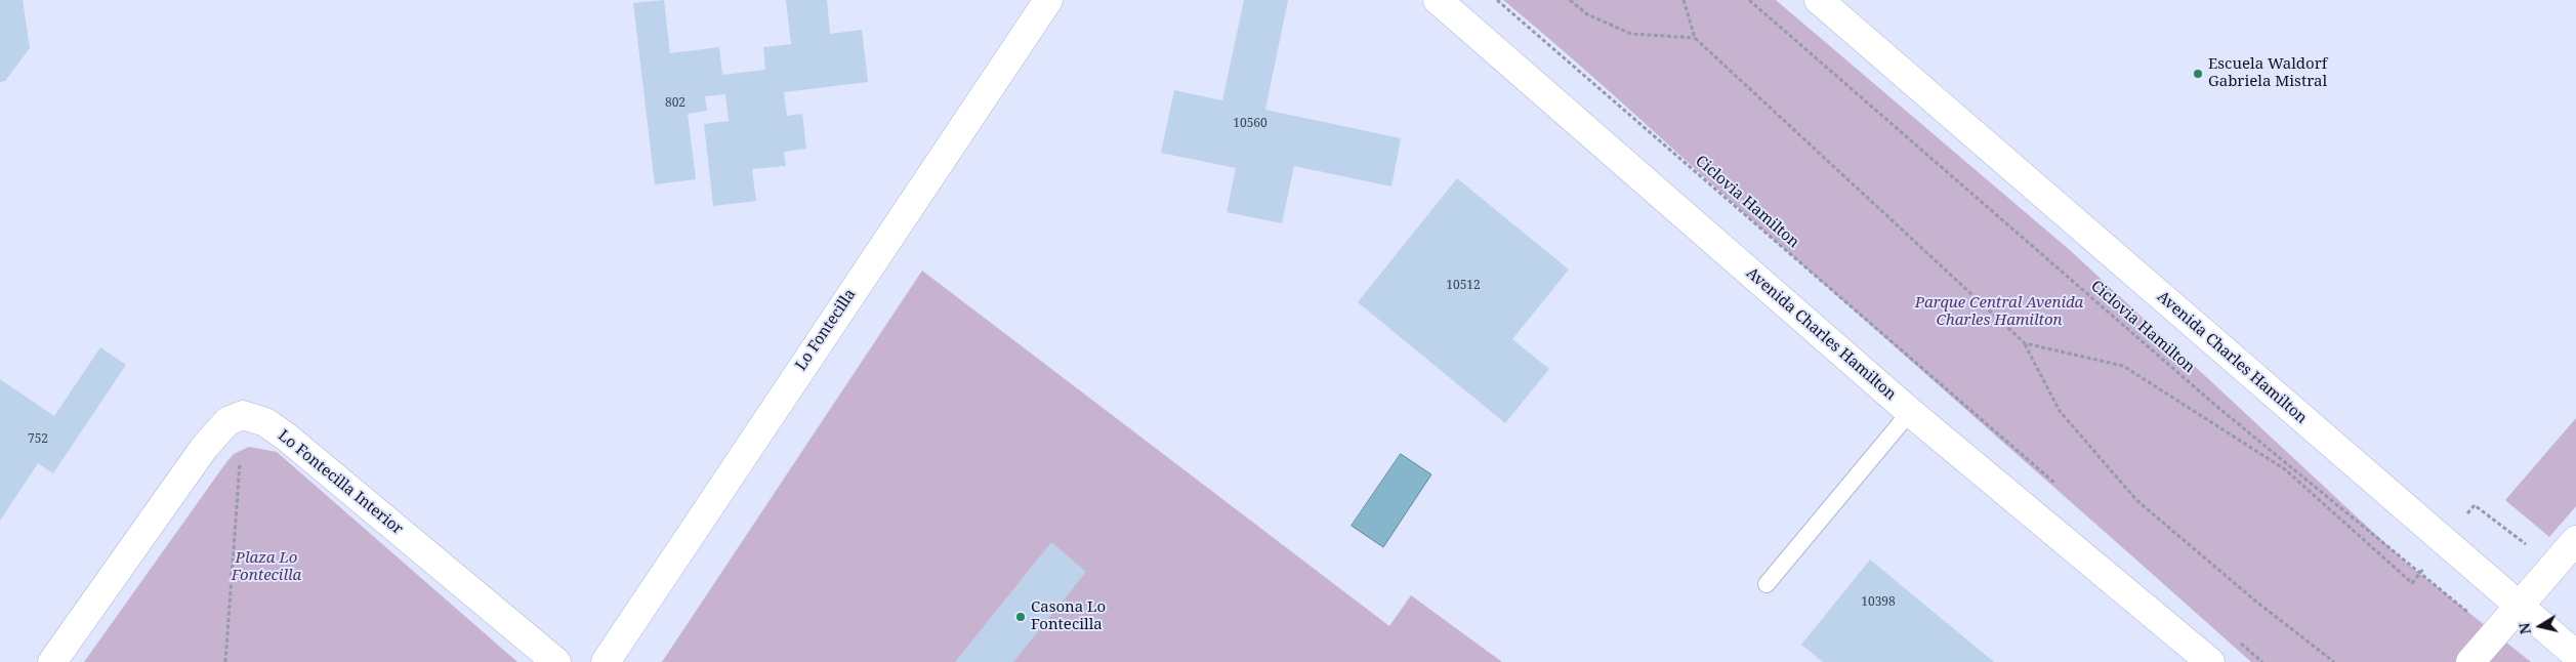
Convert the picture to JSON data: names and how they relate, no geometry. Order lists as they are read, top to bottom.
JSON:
{
  "streets": {
    "main road": ["Lo Fontecilla", "Avenida Charles Hamilton", "Lo Fontecilla Interior"],
    "path": ["Ciclovia Hamilton"]
  },
  "parks": ["Parque Central Avenida Charles Hamilton", "Plaza Lo Fontecilla"],
  "places": ["Escuela Waldorf Gabriela Mistral", "Casona Lo Fontecilla"],
  "house_numbers": [
    "802",
    "10560",
    "10512",
    "752",
    "10398"
  ],
  "north": "left"
}
